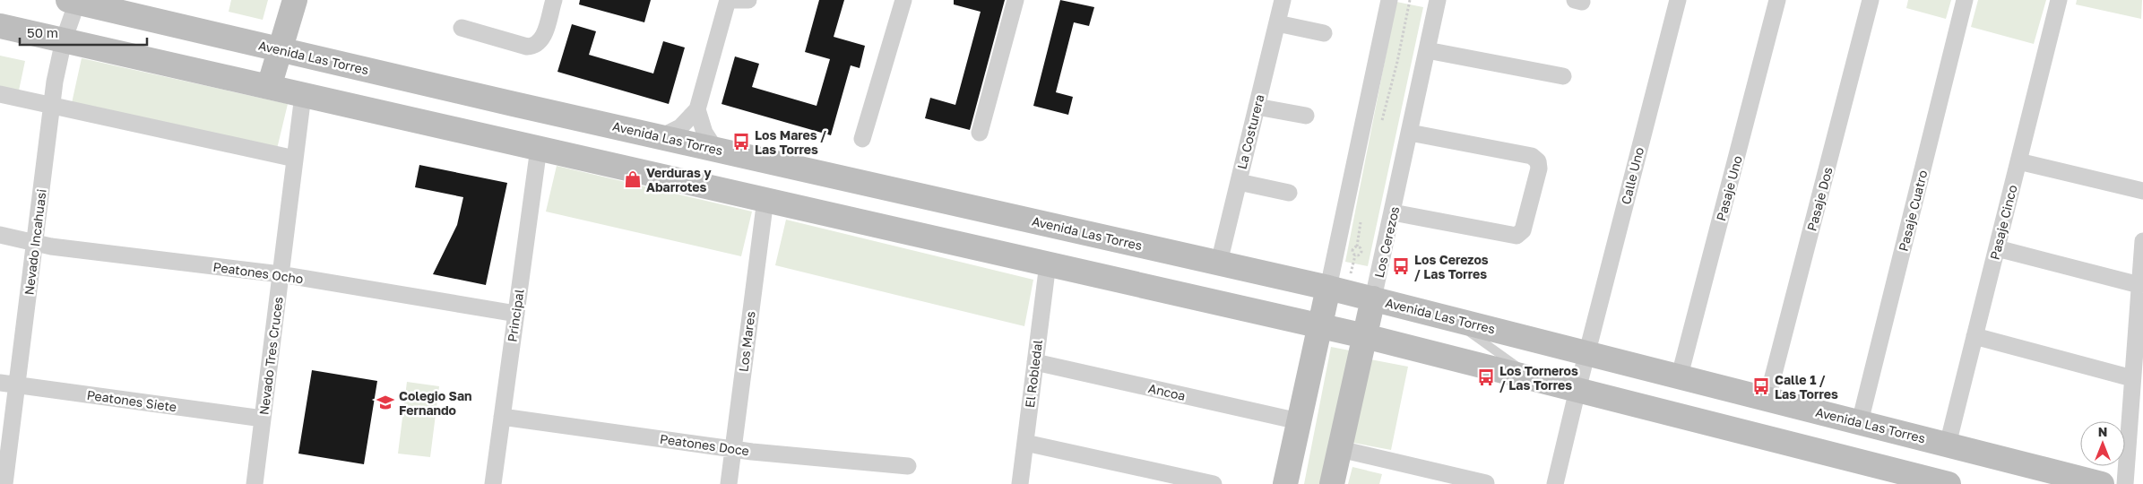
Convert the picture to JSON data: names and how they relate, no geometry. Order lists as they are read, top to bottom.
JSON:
{
  "streets": {
    "main road": ["Avenida Las Torres", "Los Cerezos"],
    "street": [
      "La Costurera",
      "Calle Uno",
      "Pasaje Uno",
      "Pasaje Dos",
      "Pasaje Cuatro",
      "Pasaje Cinco",
      "Nevado Incahuasi",
      "Peatones Ocho",
      "Principal",
      "Los Mares",
      "Nevado Tres Cruces",
      "El Robledal",
      "Ancoa",
      "Peatones Siete",
      "Peatones Doce"
    ]
  },
  "crossings": [
    ["Avenida Las Torres", "La Costurera"],
    ["Avenida Las Torres", "Calle Uno"],
    ["Avenida Las Torres", "Pasaje Uno"],
    ["Avenida Las Torres", "Pasaje Dos"],
    ["Avenida Las Torres", "Pasaje Cuatro"],
    ["Avenida Las Torres", "Pasaje Cinco"],
    ["Avenida Las Torres", "Nevado Incahuasi"],
    ["Avenida Las Torres", "Los Cerezos"],
    ["Nevado Incahuasi", "Peatones Ocho"],
    ["Nevado Incahuasi", "Peatones Siete"],
    ["Peatones Ocho", "Principal"],
    ["Peatones Ocho", "Nevado Tres Cruces"],
    ["Principal", "Peatones Doce"],
    ["Los Mares", "Peatones Doce"],
    ["Nevado Tres Cruces", "Peatones Siete"],
    ["El Robledal", "Ancoa"]
  ],
  "places": {
    "bus stop": [
      "Los Mares / Las Torres",
      "Los Cerezos / Las Torres",
      "Los Torneros / Las Torres",
      "Calle 1 / Las Torres"
    ],
    "shop": ["Verduras y Abarrotes"],
    "school or university": ["Colegio San Fernando"]
  },
  "scale_bar": "50 m",
  "north": "top"
}
